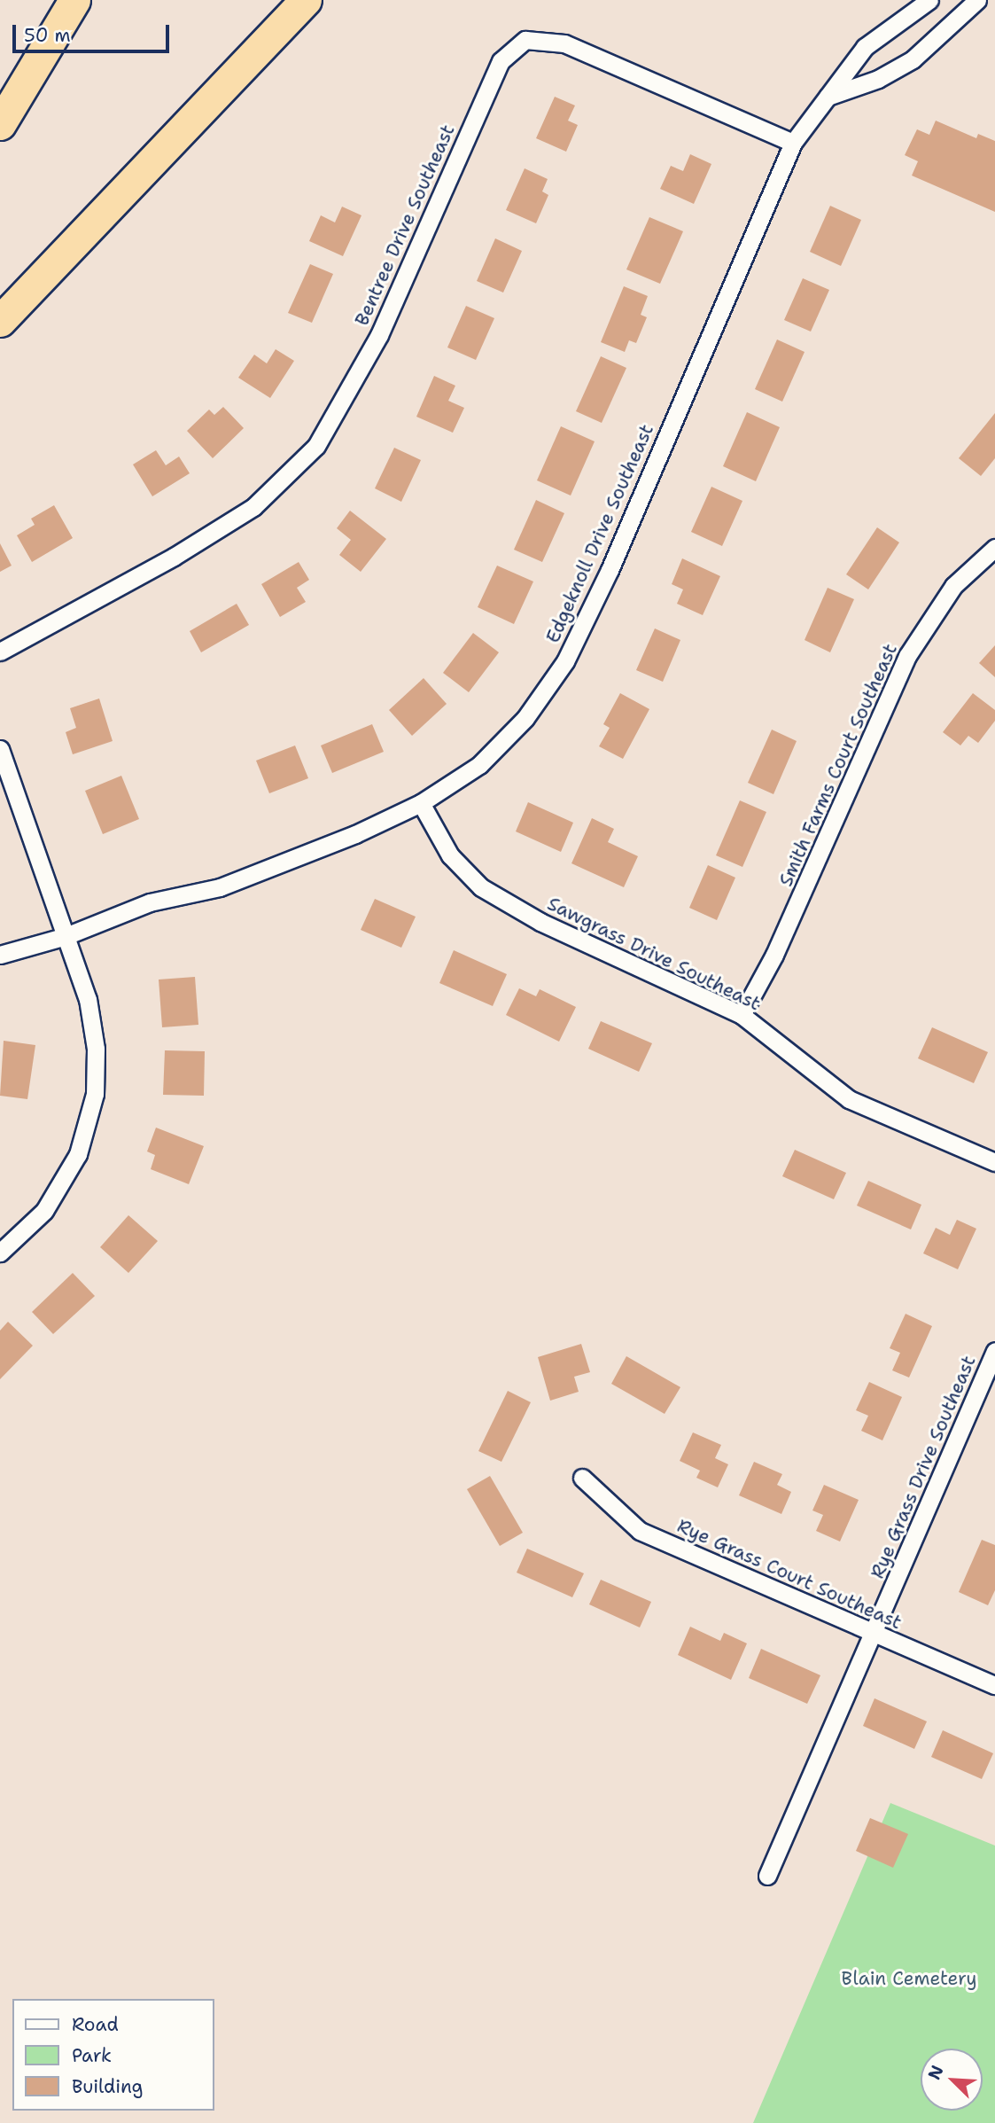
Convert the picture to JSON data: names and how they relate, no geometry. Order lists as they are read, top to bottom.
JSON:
{
  "streets": {
    "street": [
      "Bentree Drive Southeast",
      "Edgeknoll Drive Southeast",
      "Smith Farms Court Southeast",
      "Sawgrass Drive Southeast",
      "Rye Grass Drive Southeast",
      "Rye Grass Court Southeast"
    ]
  },
  "crossings": [
    ["Bentree Drive Southeast", "Edgeknoll Drive Southeast"],
    ["Edgeknoll Drive Southeast", "Sawgrass Drive Southeast"],
    ["Smith Farms Court Southeast", "Sawgrass Drive Southeast"],
    ["Rye Grass Drive Southeast", "Rye Grass Court Southeast"]
  ],
  "parks": ["Blain Cemetery"],
  "legend": ["Road", "Park", "Building"],
  "scale_bar": "50 m",
  "north": "top left"
}
